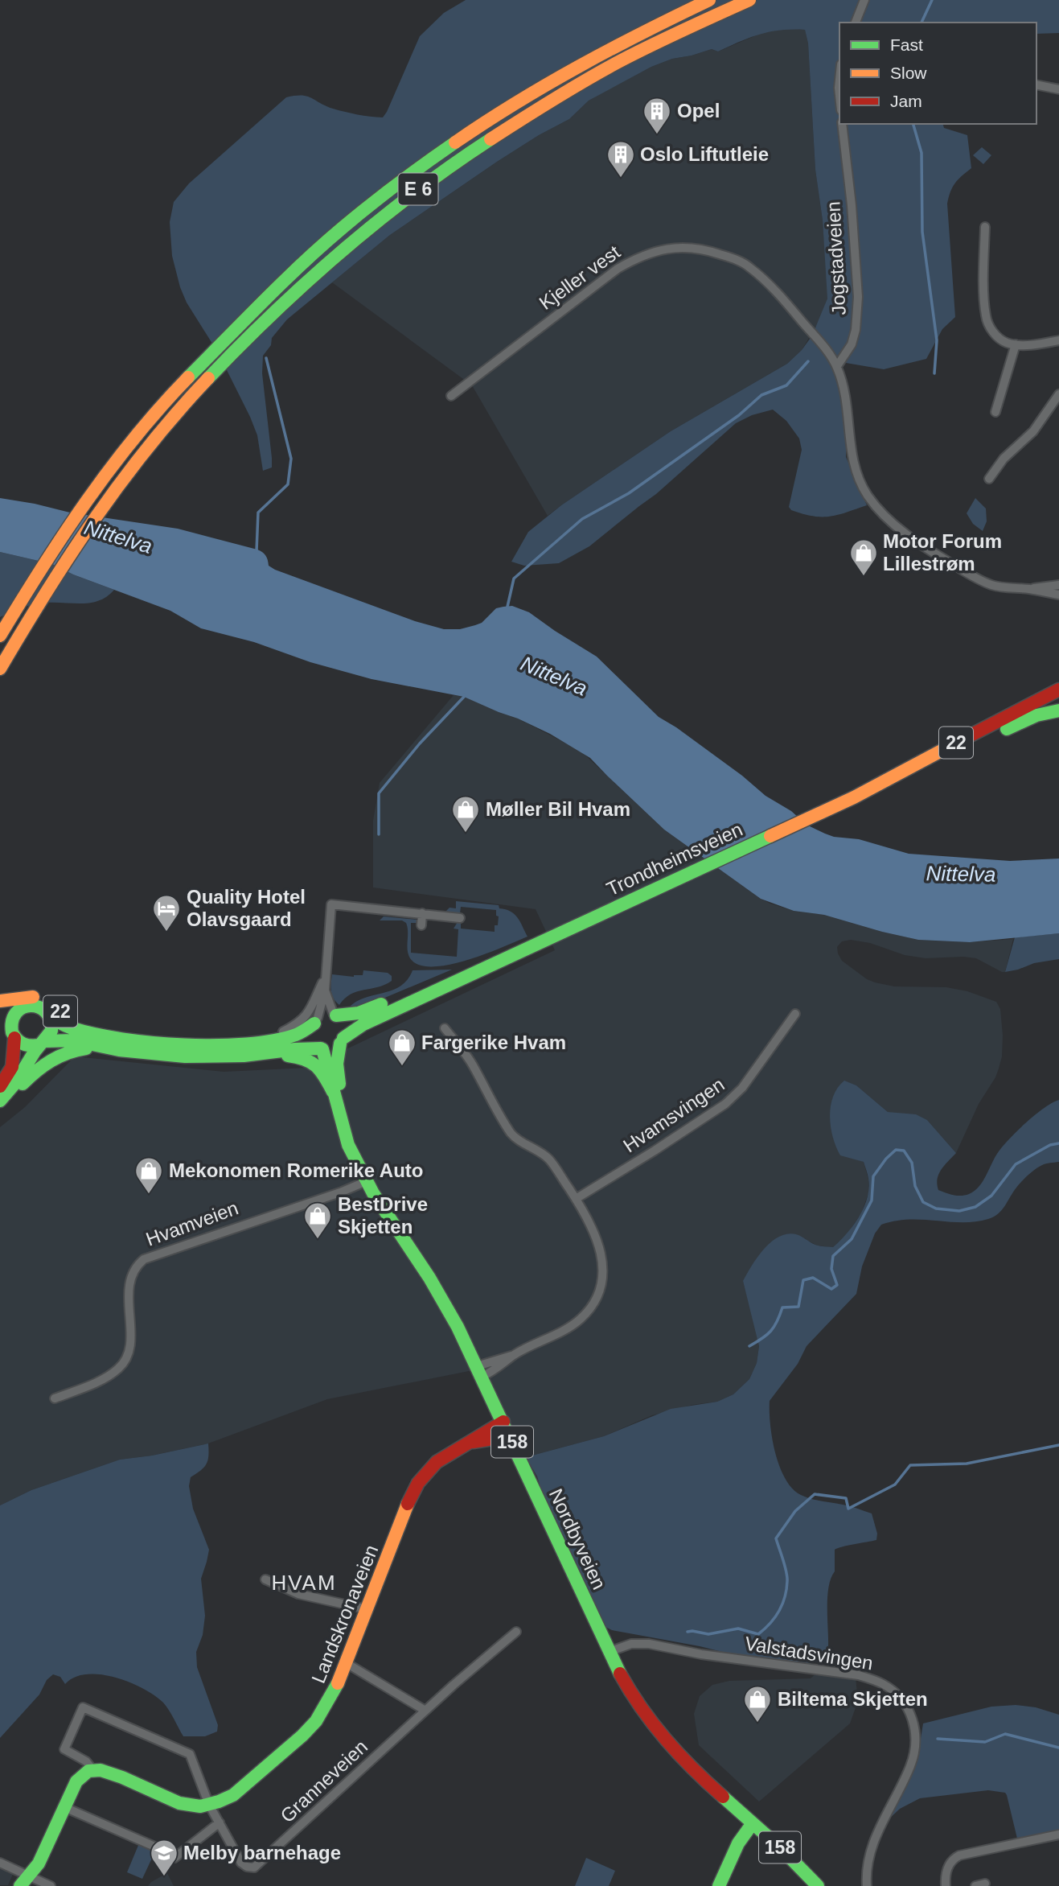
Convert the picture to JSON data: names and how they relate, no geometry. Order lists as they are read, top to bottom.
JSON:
{
  "streets": {
    "main road": [
      "E 6",
      "22",
      "Trondheimsveien",
      "158",
      "Nordbyveien",
      "Landskronaveien"
    ],
    "street": [
      "Jogstadveien",
      "Kjeller vest",
      "Hvamsvingen",
      "Hvamveien",
      "Valstadsvingen",
      "Granneveien"
    ]
  },
  "crossings": [
    ["Jogstadveien", "Kjeller vest"],
    ["22", "Trondheimsveien"],
    ["22", "Nordbyveien"],
    ["Trondheimsveien", "Nordbyveien"],
    ["Hvamveien", "Nordbyveien"],
    ["Nordbyveien", "Landskronaveien"],
    ["Nordbyveien", "Valstadsvingen"],
    ["Landskronaveien", "Granneveien"]
  ],
  "districts": ["HVAM"],
  "water": ["Nittelva"],
  "places": {
    "building": ["Opel", "Oslo Liftutleie"],
    "shop": [
      "Motor Forum Lillestrøm",
      "Møller Bil Hvam",
      "Fargerike Hvam",
      "Mekonomen Romerike Auto",
      "BestDrive Skjetten",
      "Biltema Skjetten"
    ],
    "hotel": ["Quality Hotel Olavsgaard"],
    "school or university": ["Melby barnehage"]
  },
  "legend": ["Fast", "Slow", "Jam"]
}
